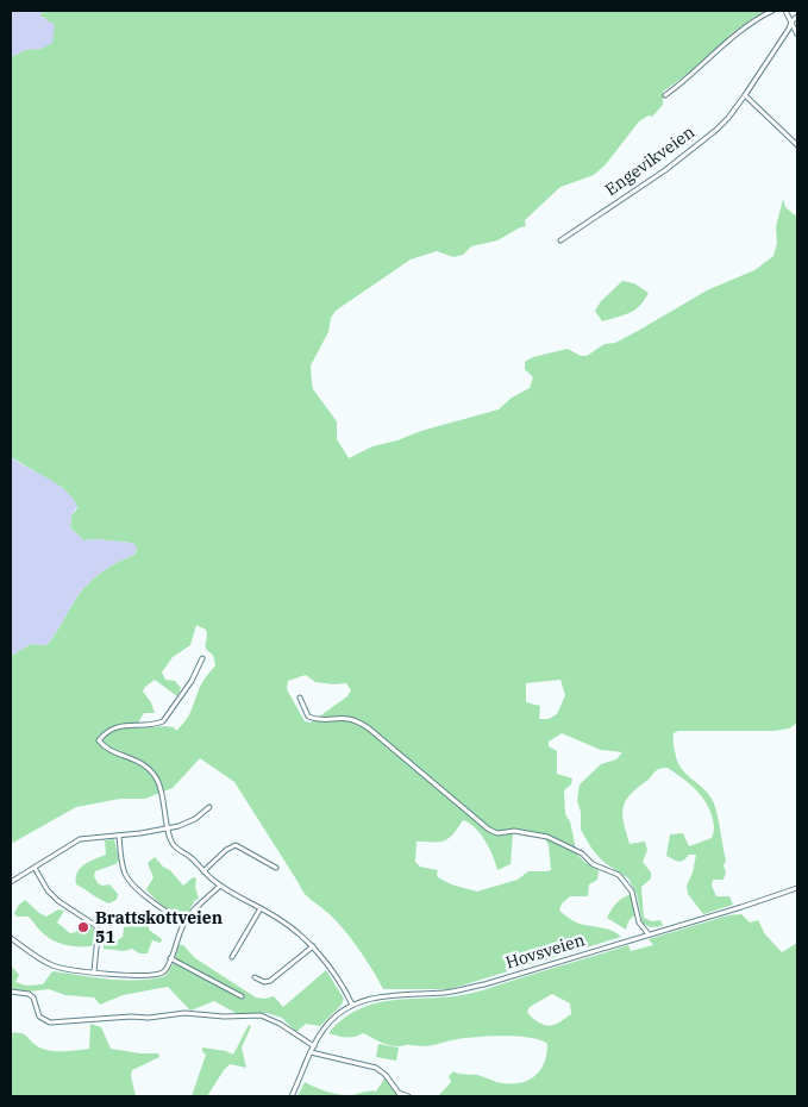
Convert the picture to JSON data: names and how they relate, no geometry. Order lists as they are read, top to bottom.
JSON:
{
  "streets": {
    "street": ["Engevikveien", "Hovsveien"]
  },
  "places": ["Brattskottveien 51"]
}
